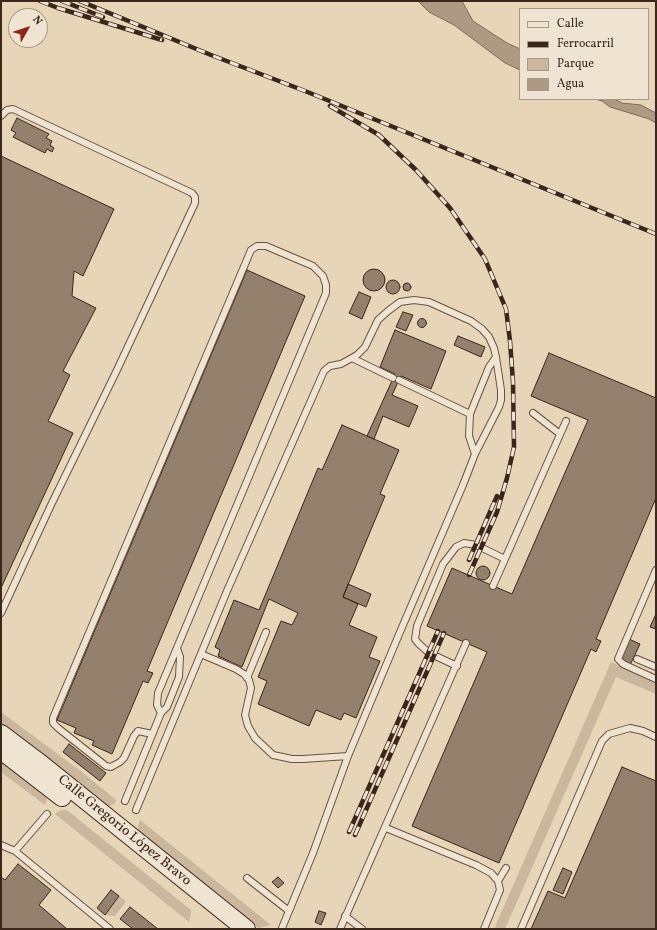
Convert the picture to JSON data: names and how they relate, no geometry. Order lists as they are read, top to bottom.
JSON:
{
  "streets": {
    "main road": ["Calle Gregorio López Bravo"]
  },
  "legend": [
    "Calle",
    "Ferrocarril",
    "Parque",
    "Agua"
  ],
  "north": "top right"
}
